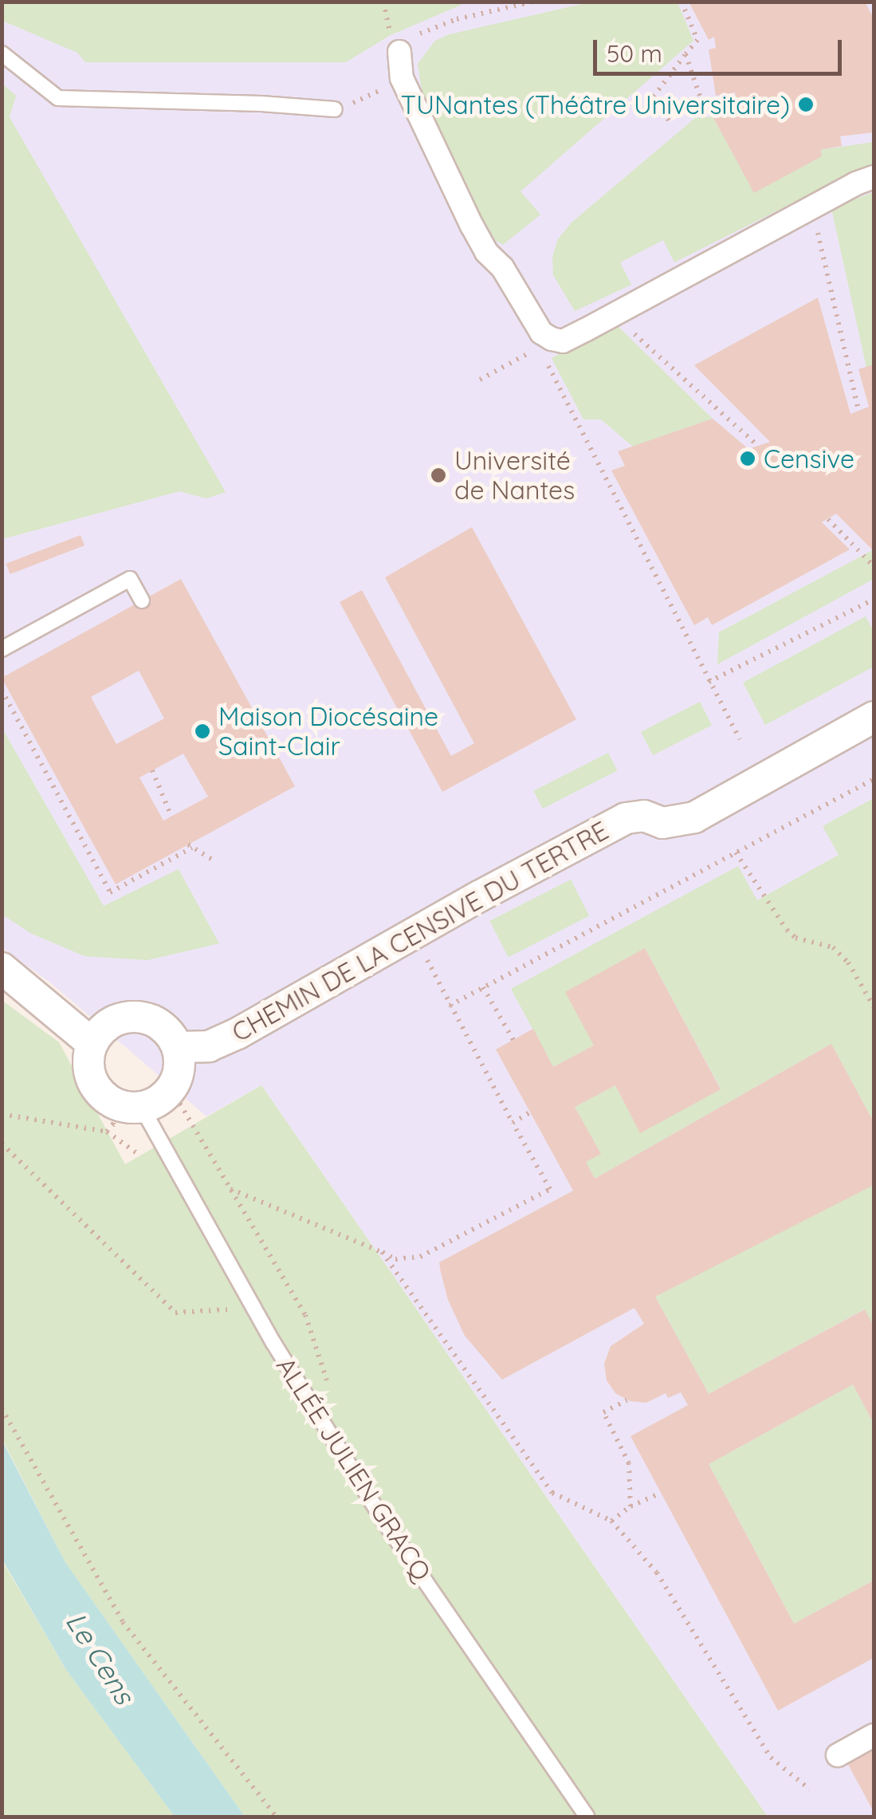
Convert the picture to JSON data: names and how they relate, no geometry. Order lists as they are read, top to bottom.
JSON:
{
  "streets": {
    "street": ["CHEMIN DE LA CENSIVE DU TERTRE"],
    "lane": ["ALLÉE JULIEN GRACQ"]
  },
  "crossings": [
    ["CHEMIN DE LA CENSIVE DU TERTRE", "ALLÉE JULIEN GRACQ"]
  ],
  "water": ["Le Cens"],
  "places": [
    "TUNantes (Théâtre Universitaire)",
    "Censive",
    "Université de Nantes",
    "Maison Diocésaine Saint-Clair"
  ],
  "scale_bar": "50 m"
}
